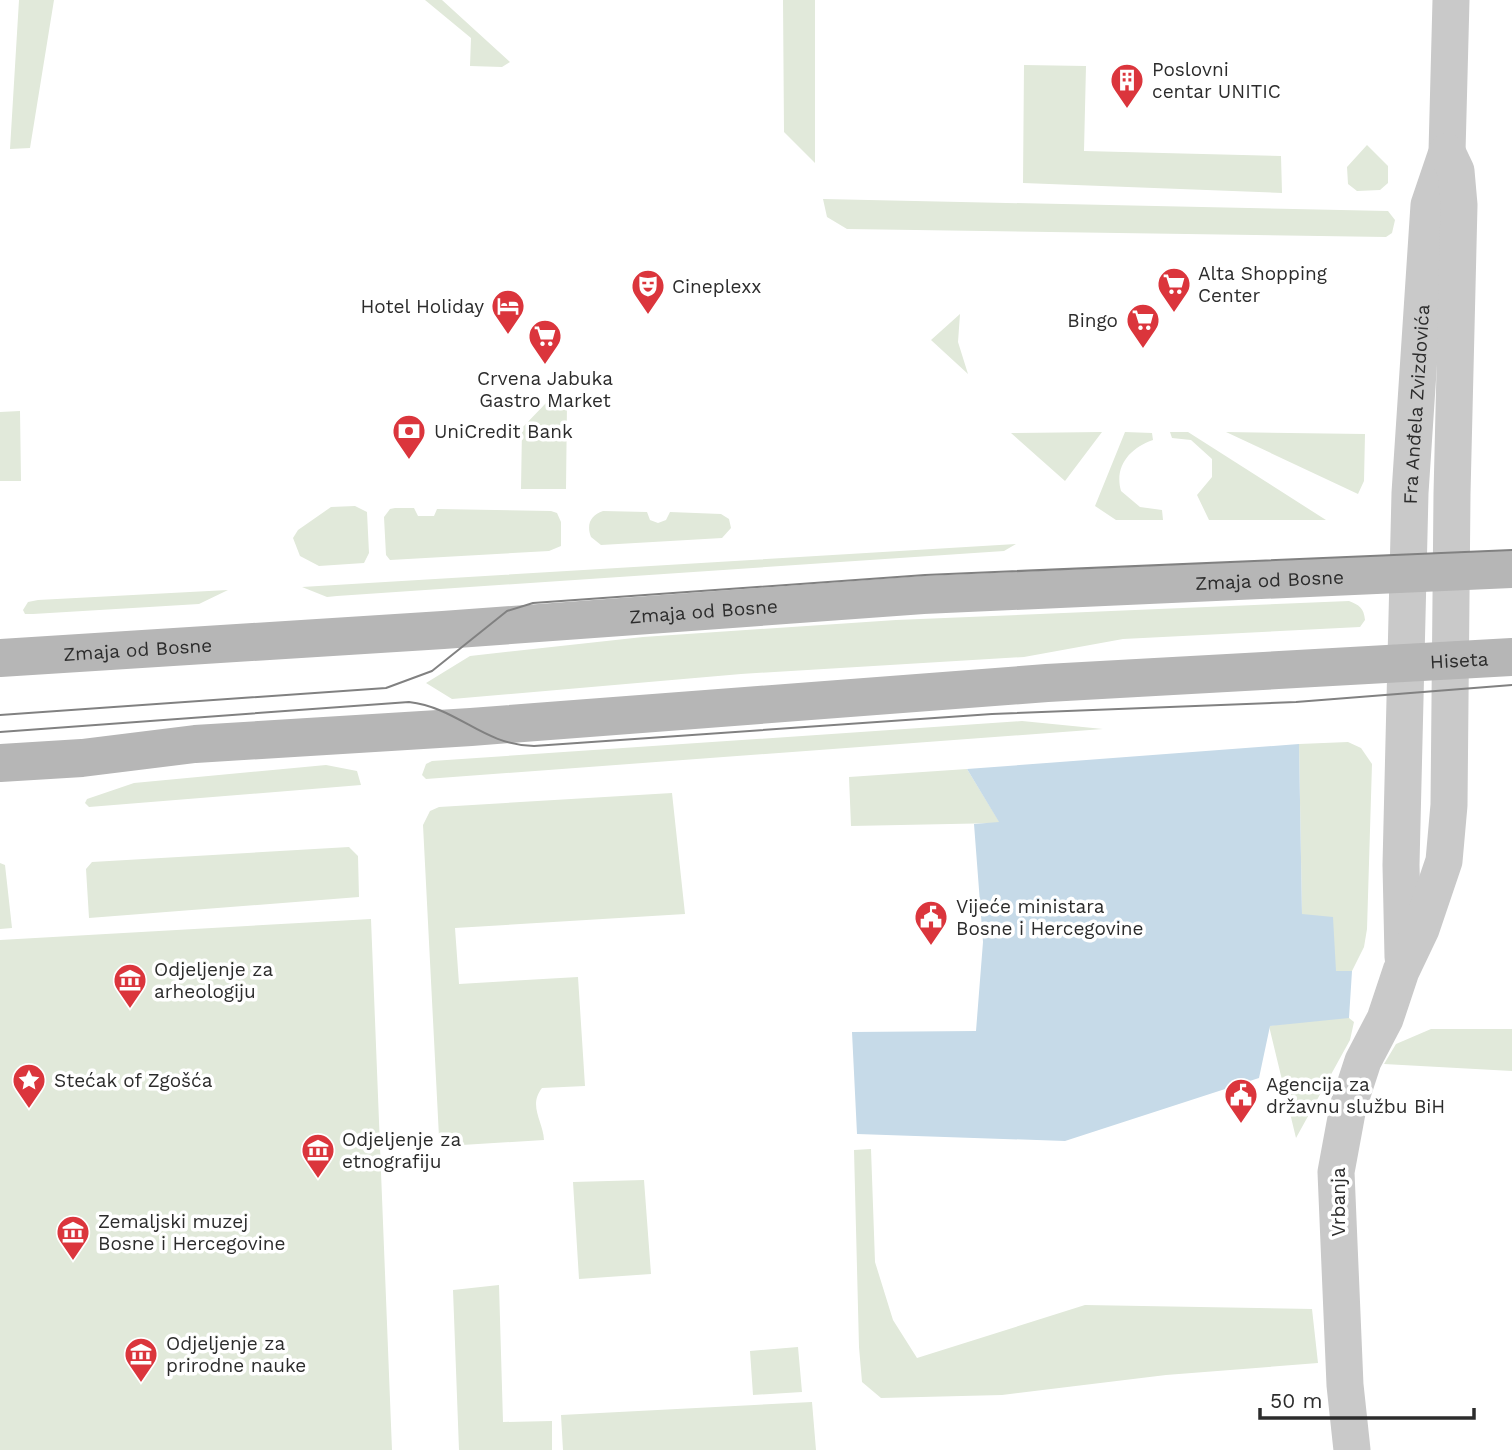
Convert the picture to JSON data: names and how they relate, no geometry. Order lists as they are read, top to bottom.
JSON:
{
  "streets": {
    "main road": ["Zmaja od Bosne", "Hiseta"],
    "street": ["Fra Anđela Zvizdovića", "Vrbanja"]
  },
  "crossings": [
    ["Fra Anđela Zvizdovića", "Zmaja od Bosne"],
    ["Fra Anđela Zvizdovića", "Hiseta"],
    ["Fra Anđela Zvizdovića", "Vrbanja"],
    ["Hiseta", "Vrbanja"]
  ],
  "places": {
    "building": ["Poslovni centar UNITIC"],
    "supermarket": ["Alta Shopping Center", "Bingo", "Crvena Jabuka Gastro Market"],
    "theatre": ["Cineplexx"],
    "hotel": ["Hotel Holiday"],
    "bank": ["UniCredit Bank"],
    "public building": ["Vijeće ministara Bosne i Hercegovine", "Agencija za državnu službu BiH"],
    "museum": [
      "Odjeljenje za arheologiju",
      "Odjeljenje za etnografiju",
      "Zemaljski muzej Bosne i Hercegovine",
      "Odjeljenje za prirodne nauke"
    ],
    "place": ["Stećak of Zgošća"]
  },
  "scale_bar": "50 m"
}
